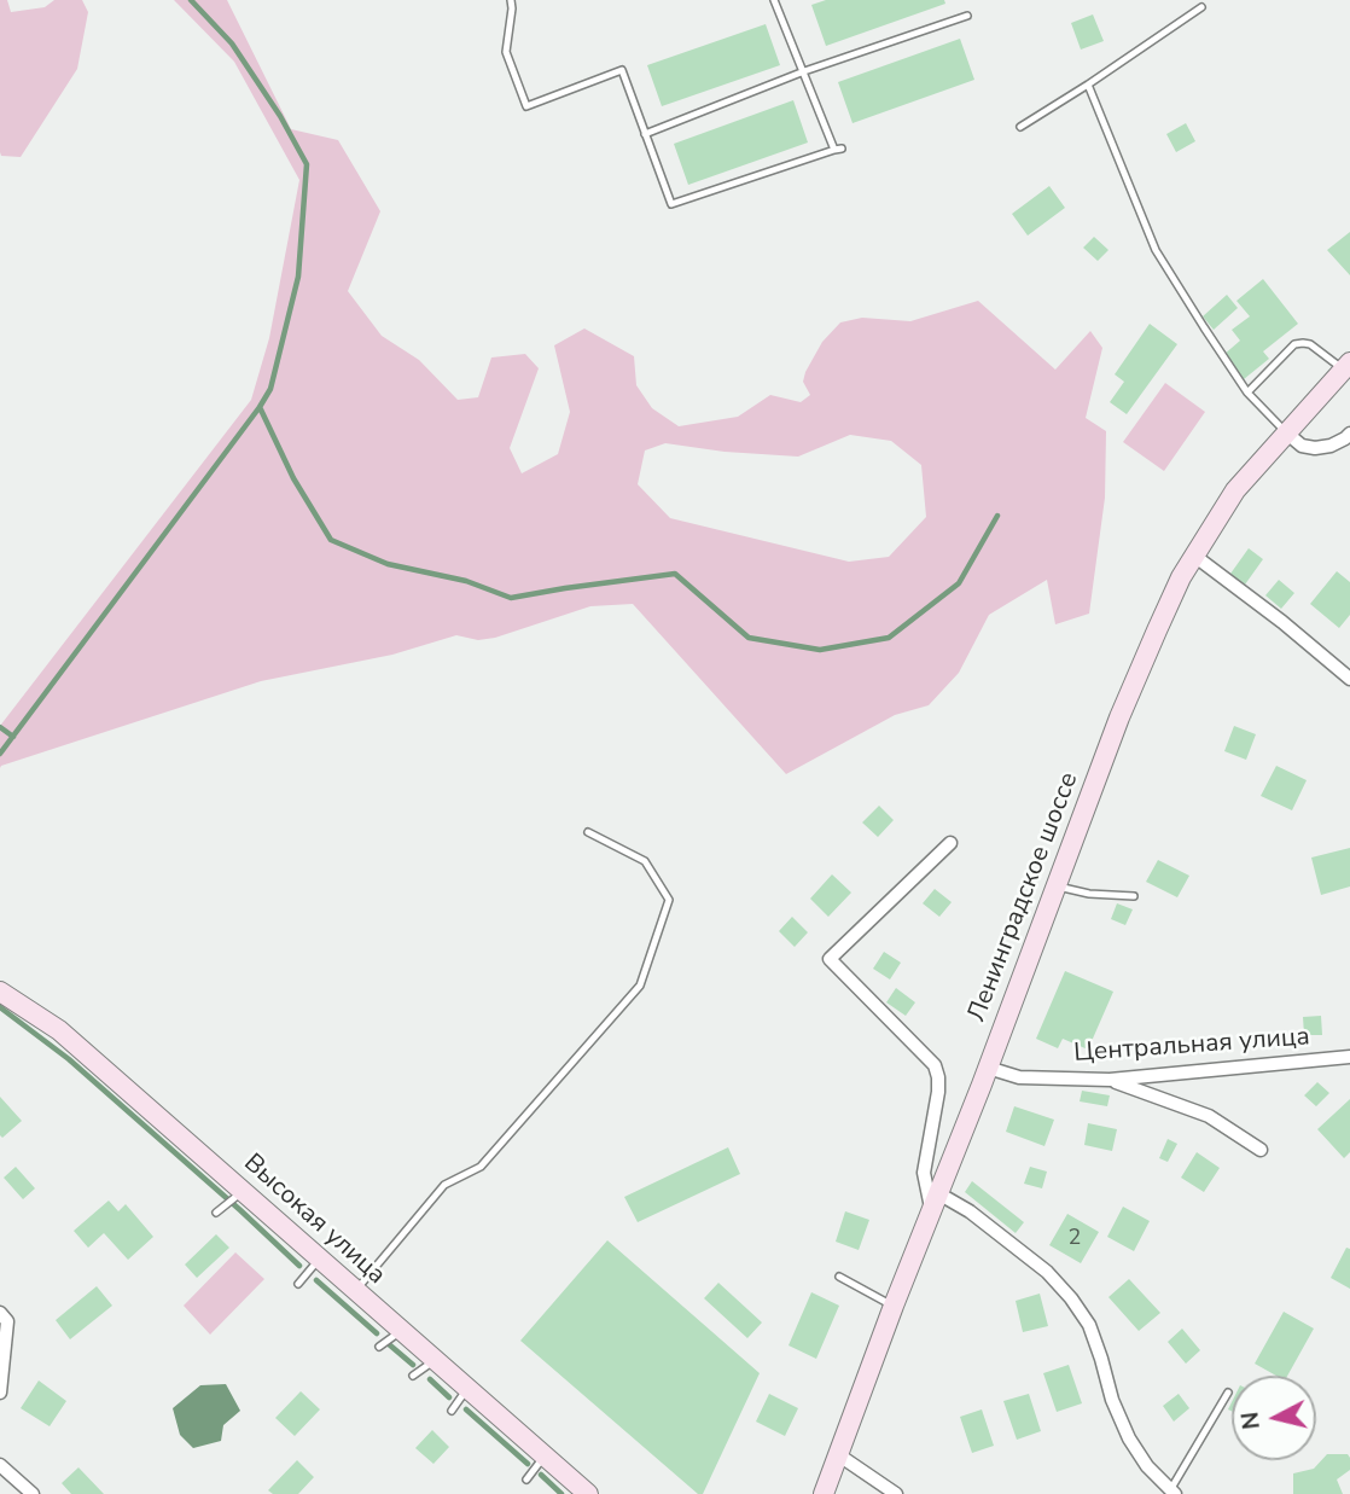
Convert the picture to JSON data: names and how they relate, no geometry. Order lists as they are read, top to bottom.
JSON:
{
  "streets": {
    "main road": ["Ленинградское шоссе", "Высокая улица"],
    "street": ["Центральная улица"]
  },
  "crossings": [
    ["Ленинградское шоссе", "Центральная улица"]
  ],
  "house_numbers": ["2"],
  "north": "left"
}
